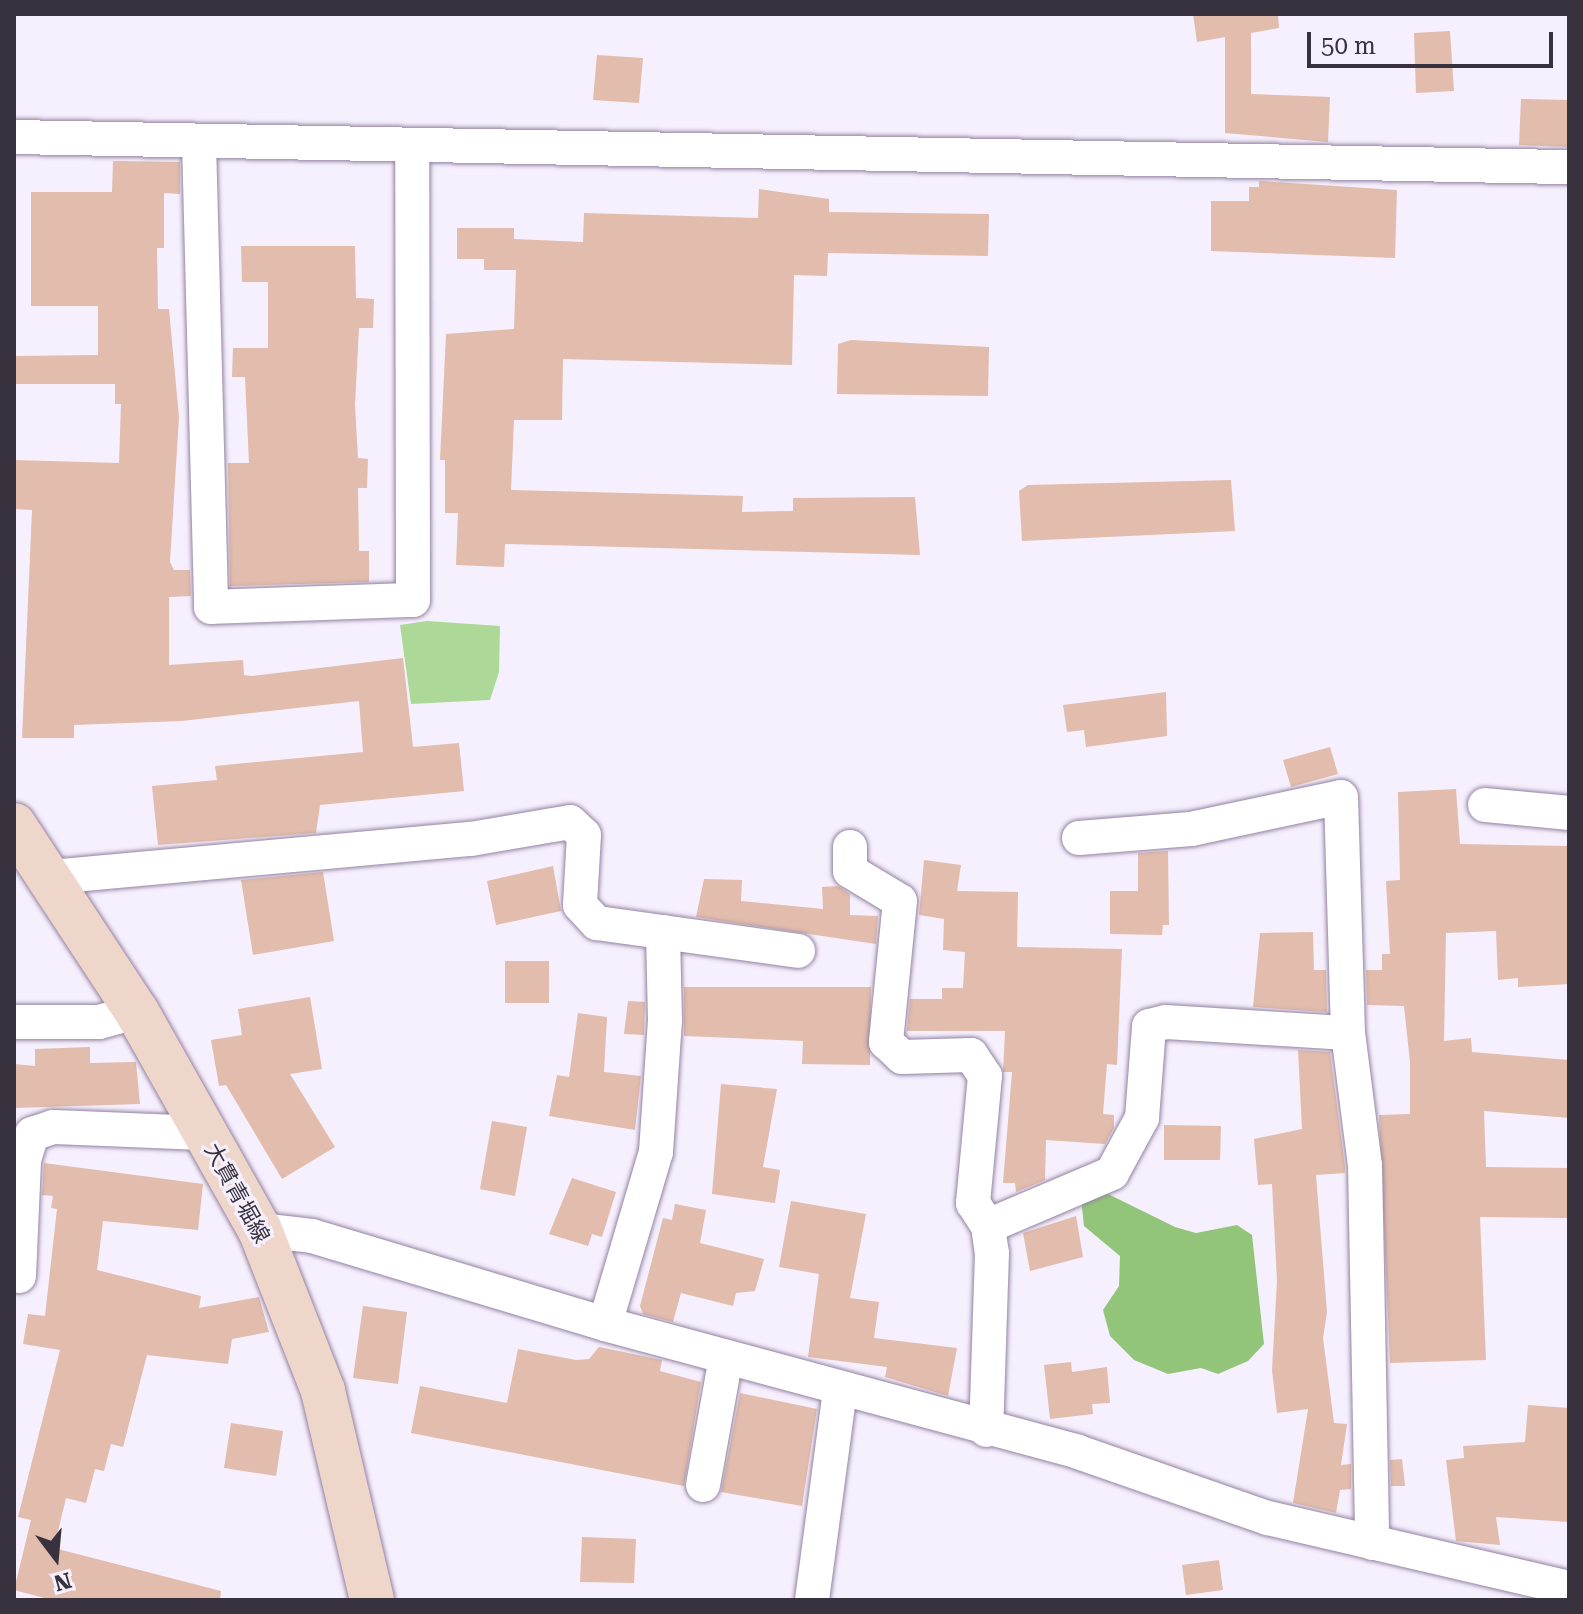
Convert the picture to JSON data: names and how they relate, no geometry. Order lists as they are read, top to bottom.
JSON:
{
  "streets": {
    "main road": ["大貫青堀線"]
  },
  "scale_bar": "50 m",
  "north": "bottom"
}
